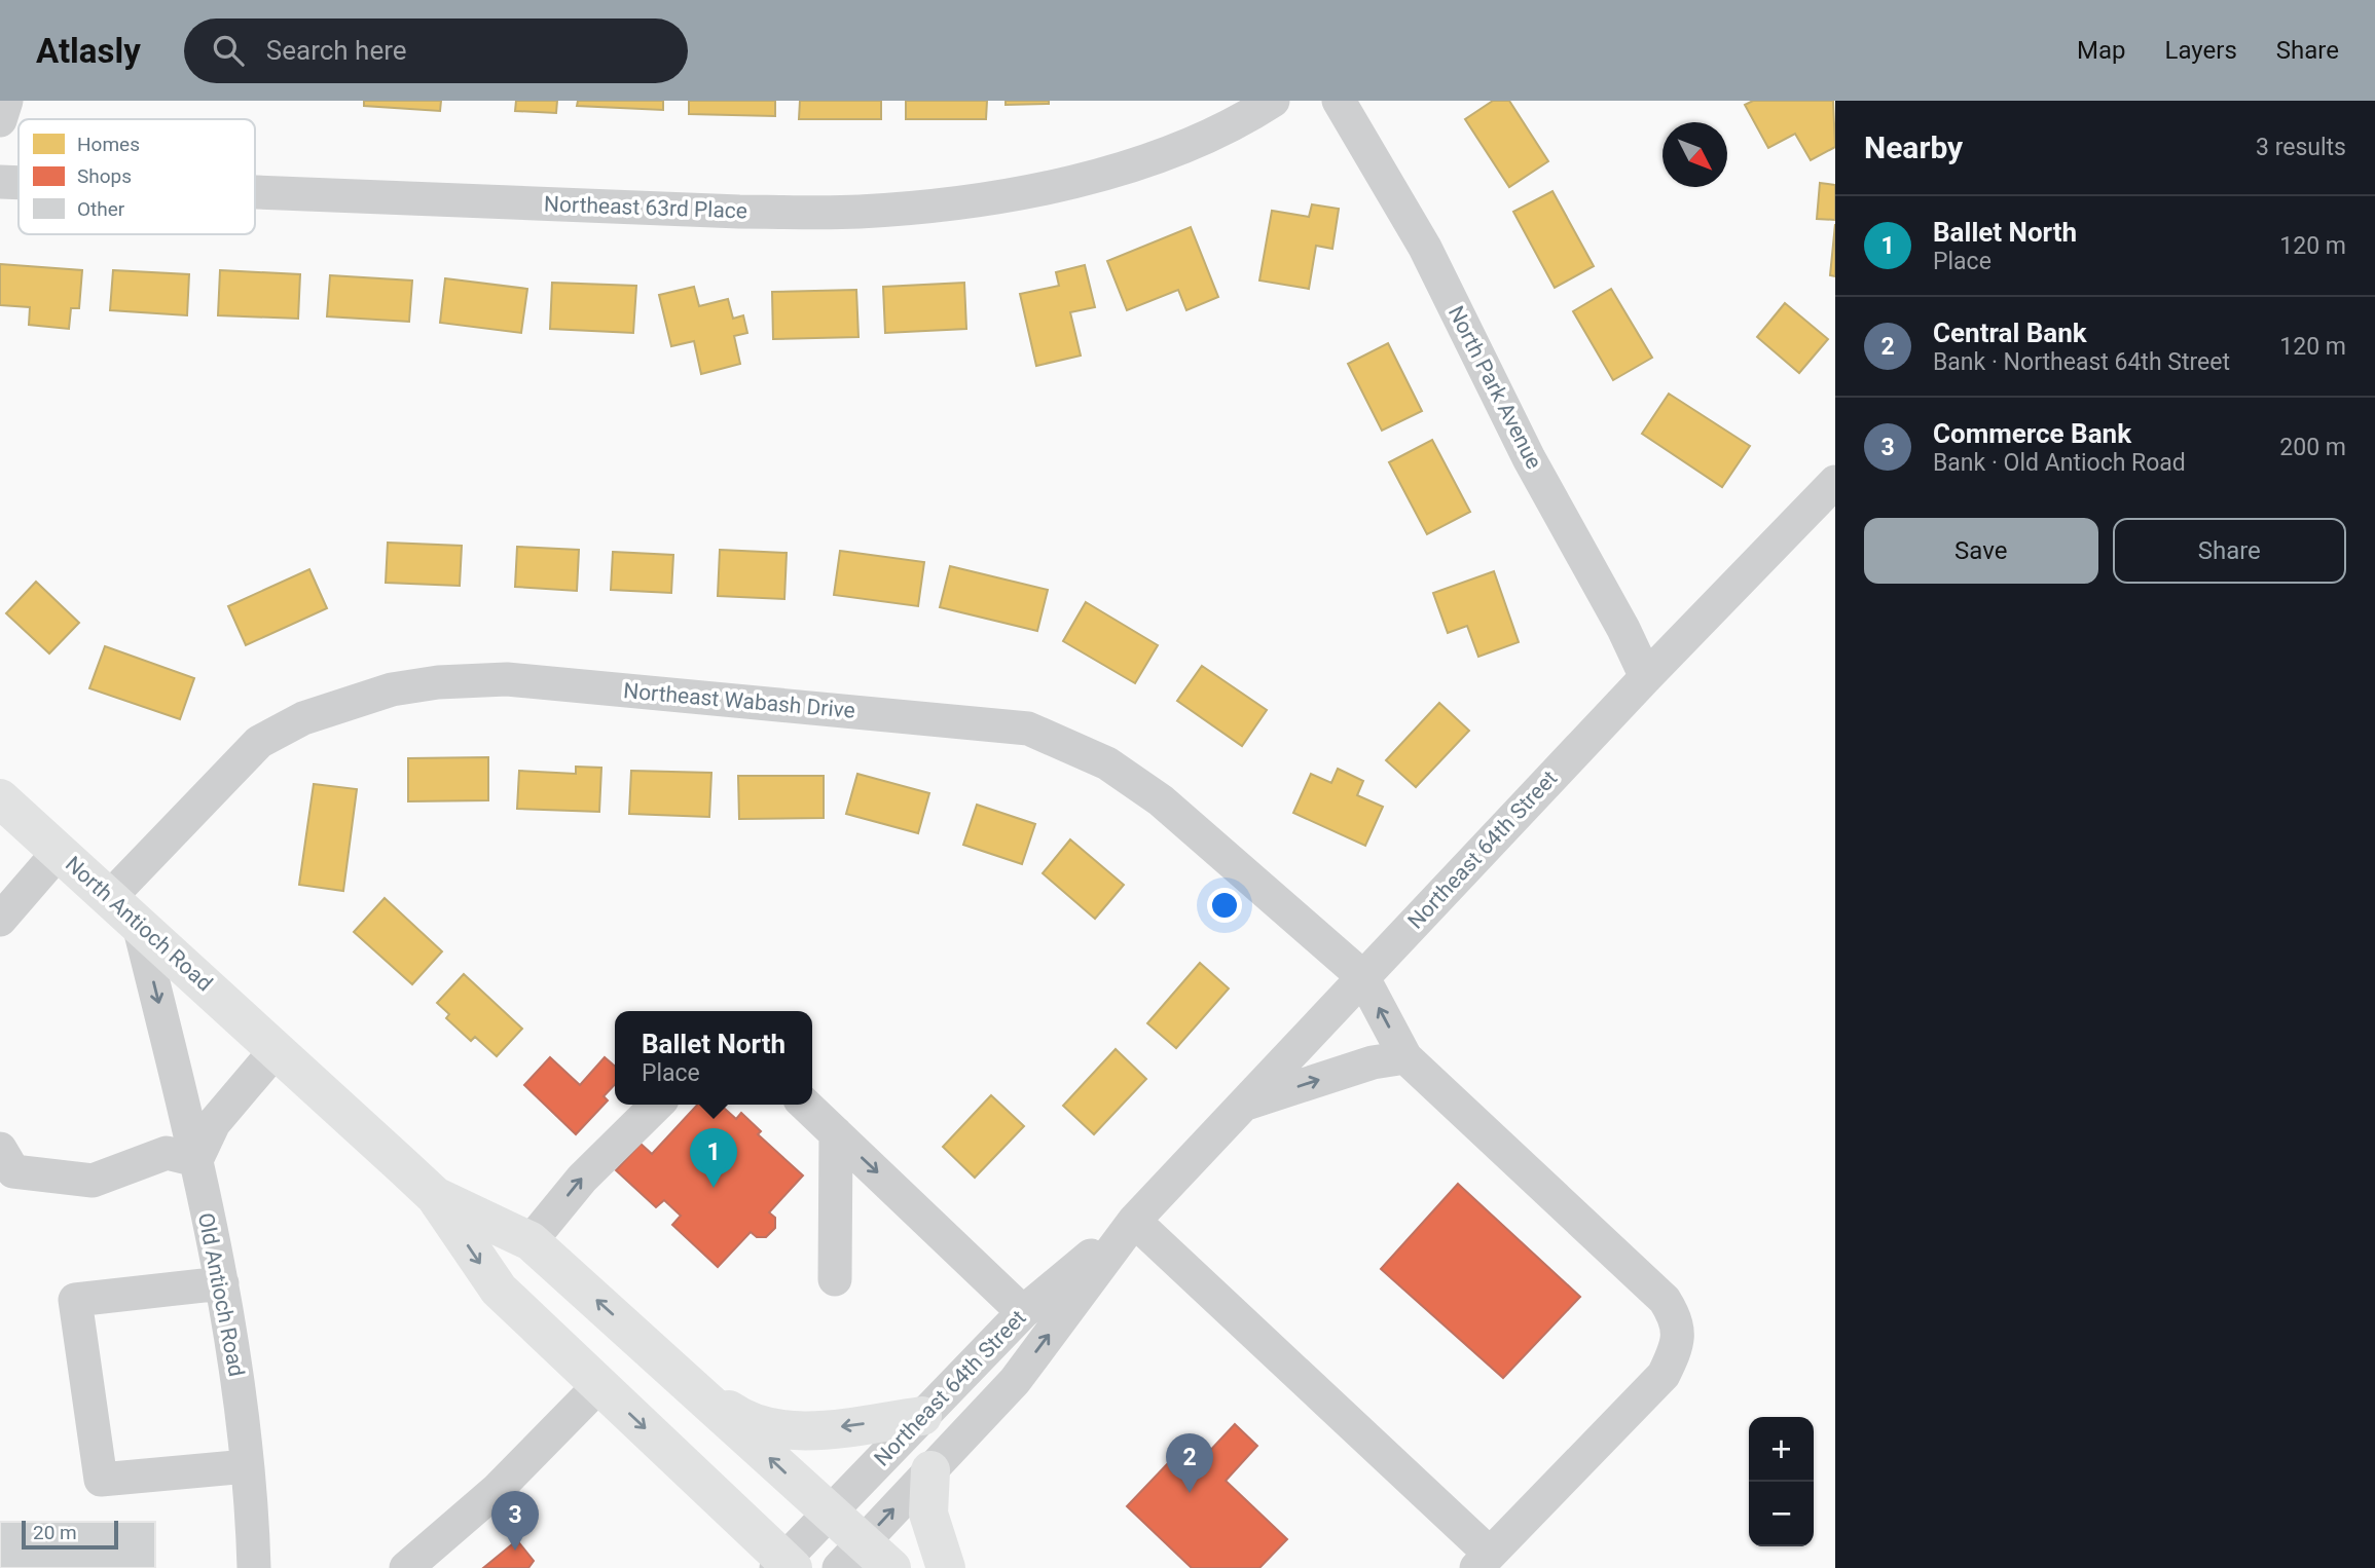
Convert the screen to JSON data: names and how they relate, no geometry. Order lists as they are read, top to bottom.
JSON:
{
  "streets": {
    "main road": ["North Antioch Road"],
    "street": [
      "Northeast 63rd Place",
      "North Park Avenue",
      "Northeast Wabash Drive",
      "Northeast 64th Street",
      "Old Antioch Road"
    ]
  },
  "crossings": [
    ["North Park Avenue", "Northeast 64th Street"],
    ["Northeast Wabash Drive", "Northeast 64th Street"],
    ["Northeast Wabash Drive", "North Antioch Road"],
    ["North Antioch Road", "Old Antioch Road"]
  ],
  "one_way": ["Old Antioch Road"],
  "legend": ["Homes", "Shops", "Other"],
  "scale_bar": "20 m",
  "north": "bottom right",
  "page": {
    "header": "Atlasly",
    "search": "Search here",
    "nav": ["Map", "Layers", "Share"],
    "heading": ["Nearby", "3 results"],
    "list": [
      {
        "mark": "1",
        "name": "Ballet North",
        "note": "Place",
        "value": "120 m"
      },
      {
        "mark": "2",
        "name": "Central Bank",
        "note": "Bank · Northeast 64th Street",
        "value": "120 m"
      },
      {
        "mark": "3",
        "name": "Commerce Bank",
        "note": "Bank · Old Antioch Road",
        "value": "200 m"
      }
    ],
    "buttons": ["Save", "Share"],
    "popup": ["Ballet North", "Place"],
    "pins": ["1", "2", "3"],
    "map_buttons": ["+", "−"],
    "scale": "20 m"
  }
}
